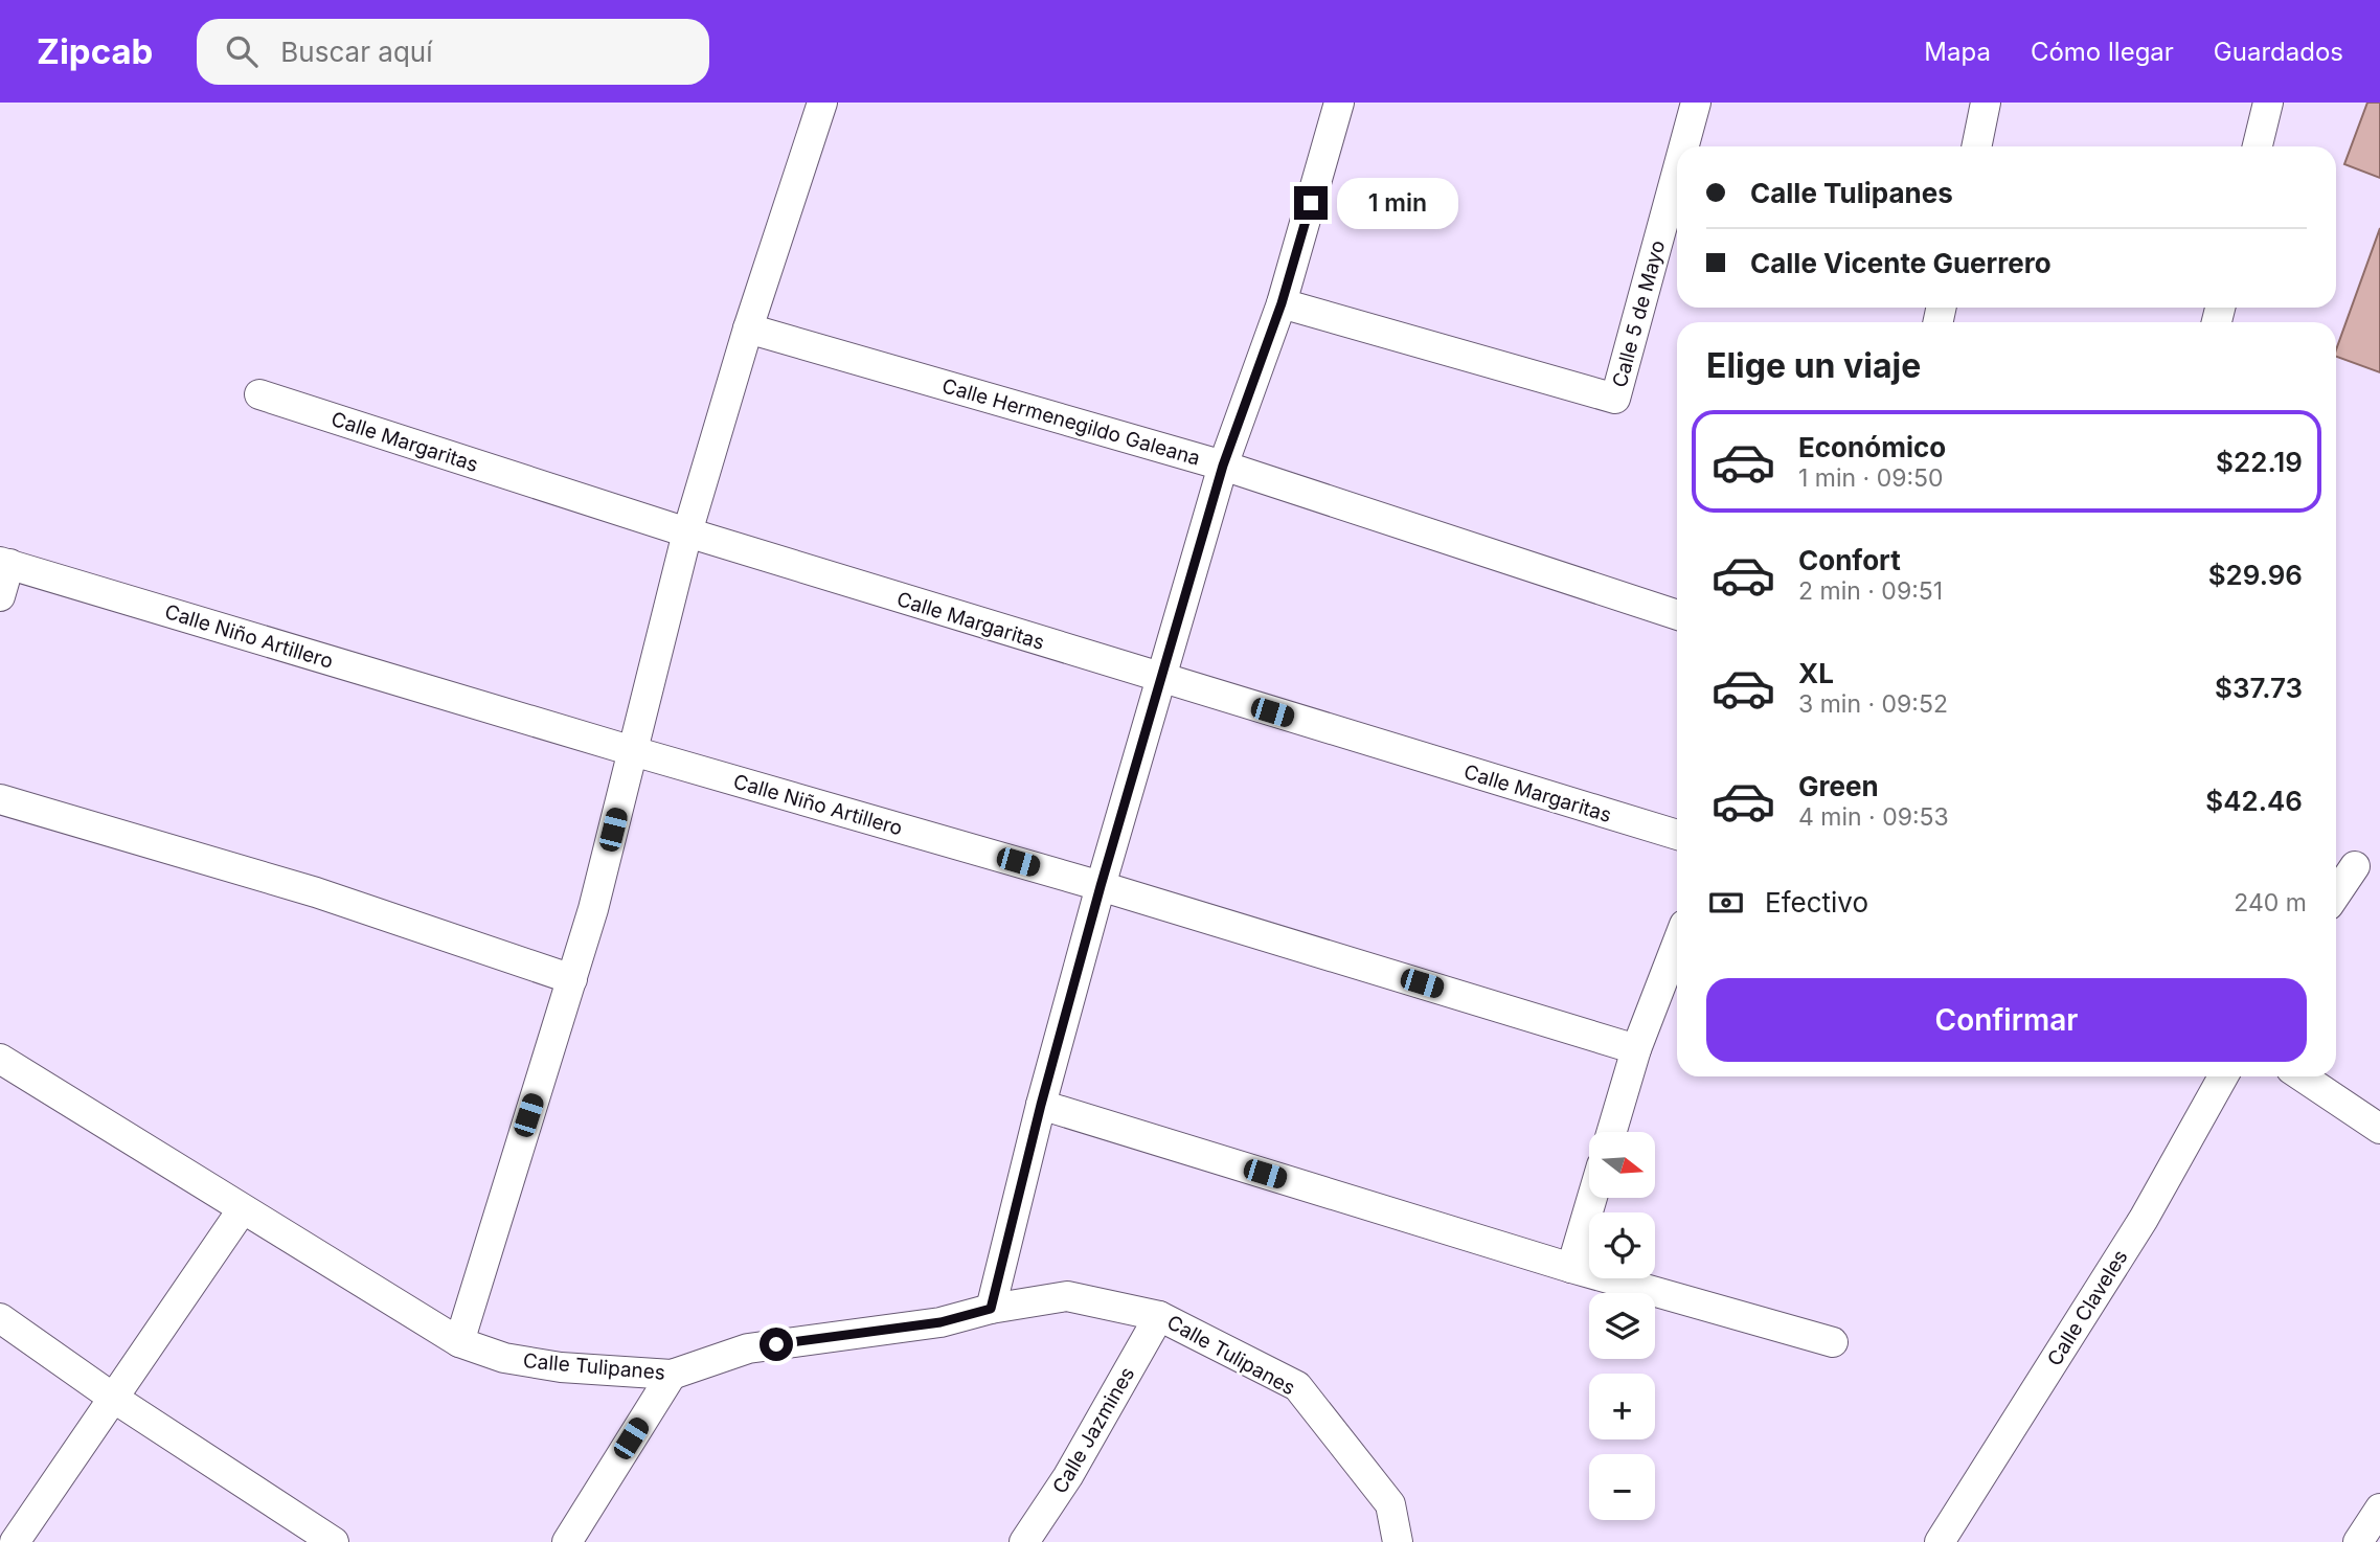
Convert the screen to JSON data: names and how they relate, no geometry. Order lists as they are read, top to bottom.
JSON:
{
  "streets": {
    "street": [
      "Calle 5 de Mayo",
      "Calle Hermenegildo Galeana",
      "Calle Margaritas",
      "Calle Niño Artillero",
      "Calle Claveles",
      "Calle Tulipanes",
      "Calle Jazmines"
    ]
  },
  "crossings": [
    ["Calle Tulipanes", "Calle Jazmines"]
  ],
  "north": "right",
  "page": {
    "header": "Zipcab",
    "search": "Buscar aquí",
    "nav": ["Mapa", "Cómo llegar", "Guardados"],
    "banner": ["Calle Tulipanes", "Calle Vicente Guerrero"],
    "bubble": "1 min",
    "heading": "Elige un viaje",
    "list": [
      {
        "name": "Económico",
        "note": "1 min · 09:50",
        "value": "$22.19"
      },
      {
        "name": "Confort",
        "note": "2 min · 09:51",
        "value": "$29.96"
      },
      {
        "name": "XL",
        "note": "3 min · 09:52",
        "value": "$37.73"
      },
      {
        "name": "Green",
        "note": "4 min · 09:53",
        "value": "$42.46"
      }
    ],
    "pay": ["Efectivo", "240 m"],
    "buttons": "Confirmar",
    "map_buttons": ["+", "−"]
  }
}
